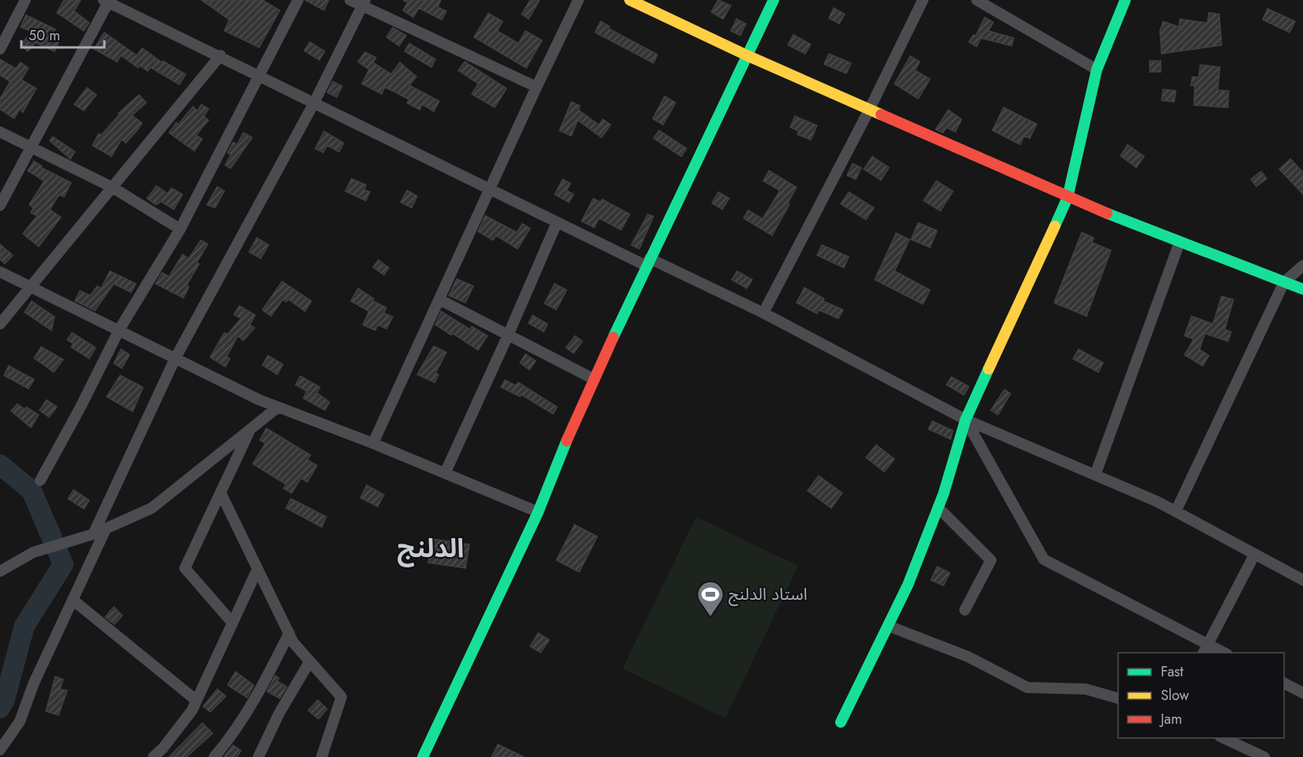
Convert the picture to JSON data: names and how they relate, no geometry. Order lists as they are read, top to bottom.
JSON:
{
  "districts": ["الدلنج"],
  "places": {
    "sports": ["استاد الدلنج"]
  },
  "legend": ["Fast", "Slow", "Jam"],
  "scale_bar": "50 m"
}
